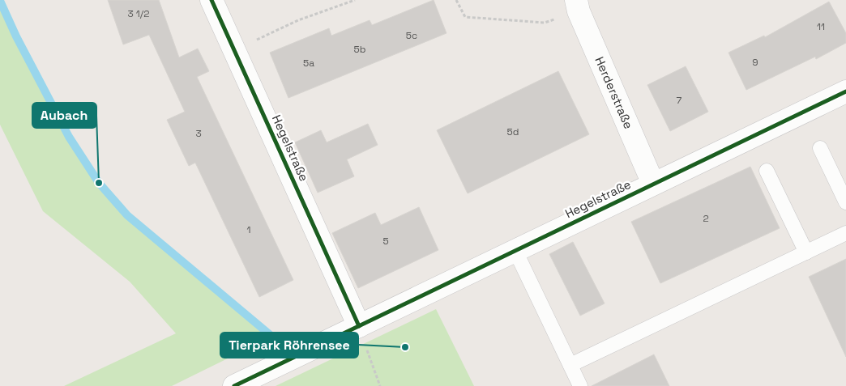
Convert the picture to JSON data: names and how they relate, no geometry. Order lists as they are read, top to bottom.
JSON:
{
  "streets": {
    "street": ["Herderstraße", "Hegelstraße"]
  },
  "crossings": [
    ["Herderstraße", "Hegelstraße"]
  ],
  "places": ["Aubach", "Tierpark Röhrensee"],
  "house_numbers": [
    "3 1/2",
    "11",
    "5c",
    "5b",
    "9",
    "5a",
    "7",
    "5d",
    "3",
    "2",
    "1",
    "5"
  ]
}
